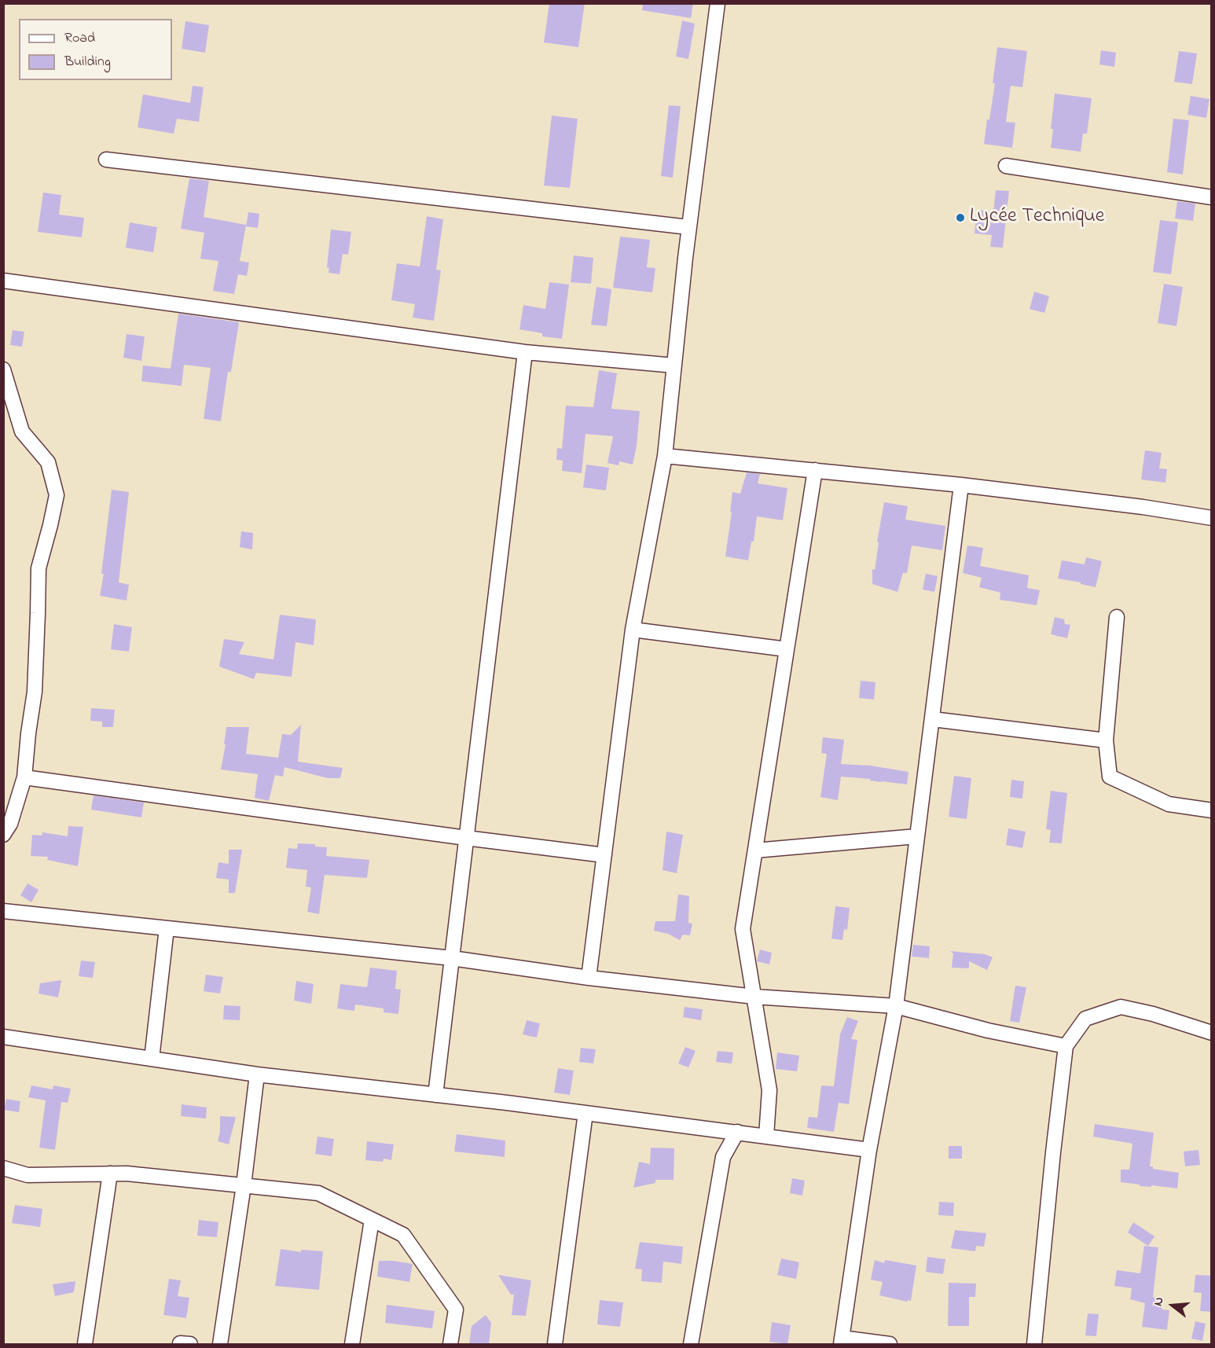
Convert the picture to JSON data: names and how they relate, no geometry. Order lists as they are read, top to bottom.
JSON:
{
  "places": ["Lycée Technique"],
  "legend": ["Road", "Building"],
  "north": "left"
}
